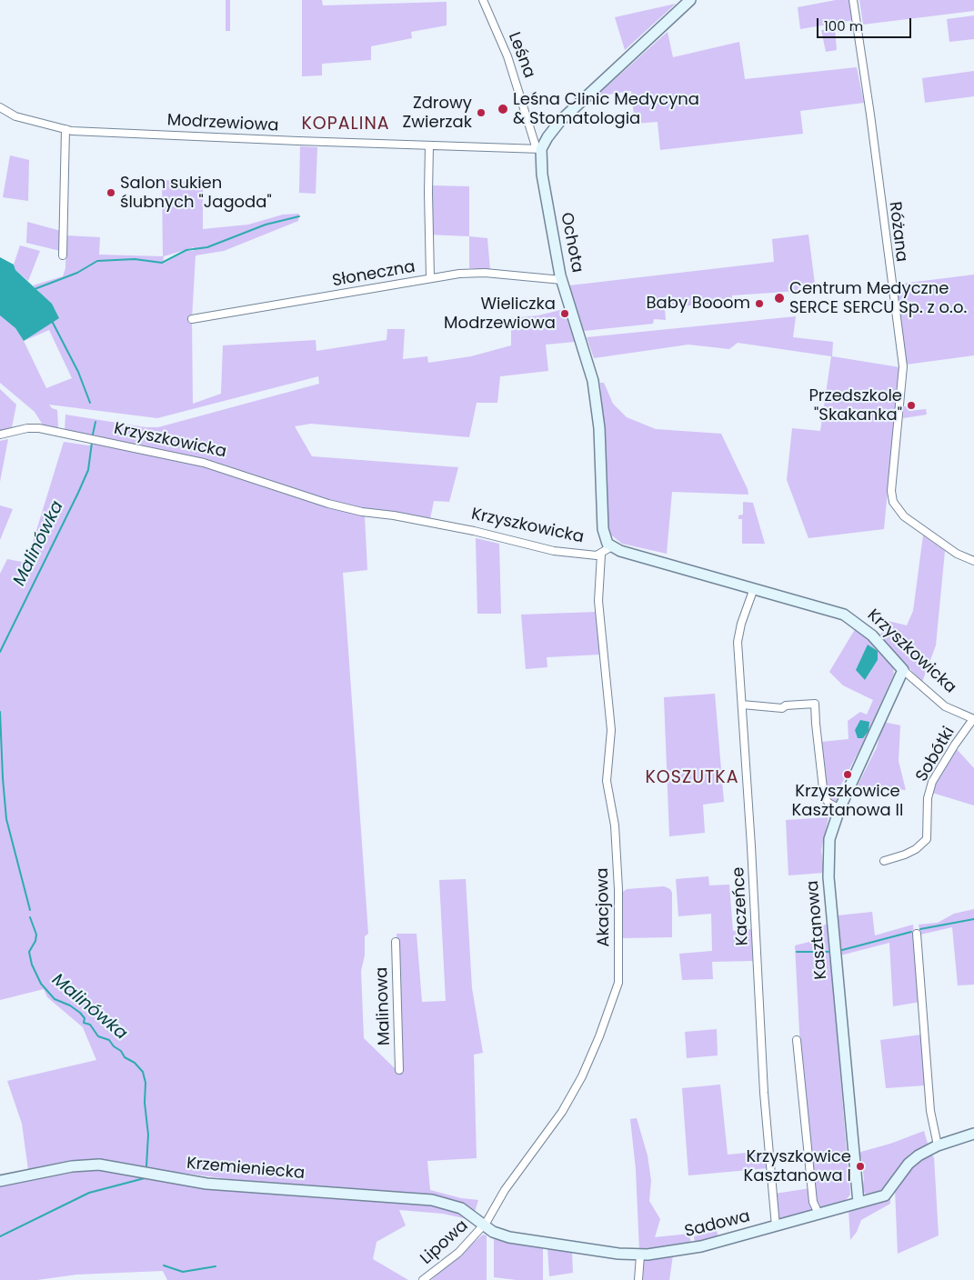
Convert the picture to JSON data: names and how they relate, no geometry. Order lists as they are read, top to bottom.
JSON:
{
  "streets": {
    "street": [
      "Leśna",
      "Modrzewiowa",
      "Różana",
      "Ochota",
      "Słoneczna",
      "Krzyszkowicka",
      "Sobótki",
      "Kaczeńce",
      "Akacjowa",
      "Kasztanowa",
      "Malinowa",
      "Krzemieniecka",
      "Sadowa",
      "Lipowa"
    ]
  },
  "crossings": [
    ["Leśna", "Modrzewiowa"],
    ["Leśna", "Ochota"],
    ["Modrzewiowa", "Ochota"],
    ["Ochota", "Słoneczna"],
    ["Ochota", "Krzyszkowicka"],
    ["Krzyszkowicka", "Sobótki"],
    ["Krzyszkowicka", "Kaczeńce"],
    ["Krzyszkowicka", "Akacjowa"],
    ["Krzyszkowicka", "Kasztanowa"],
    ["Kaczeńce", "Sadowa"],
    ["Akacjowa", "Krzemieniecka"],
    ["Akacjowa", "Sadowa"],
    ["Akacjowa", "Lipowa"],
    ["Kasztanowa", "Sadowa"],
    ["Krzemieniecka", "Sadowa"],
    ["Krzemieniecka", "Lipowa"],
    ["Sadowa", "Lipowa"]
  ],
  "districts": ["KOPALINA", "KOSZUTKA"],
  "water": ["Malinówka"],
  "places": [
    "Leśna Clinic Medycyna & Stomatologia",
    "Zdrowy Zwierzak",
    "Salon sukien ślubnych \"Jagoda\"",
    "Centrum Medyczne SERCE SERCU Sp. z o.o.",
    "Baby Booom",
    "Wieliczka Modrzewiowa",
    "Przedszkole \"Skakanka\"",
    "Krzyszkowice Kasztanowa II",
    "Krzyszkowice Kasztanowa I"
  ],
  "scale_bar": "100 m"
}
